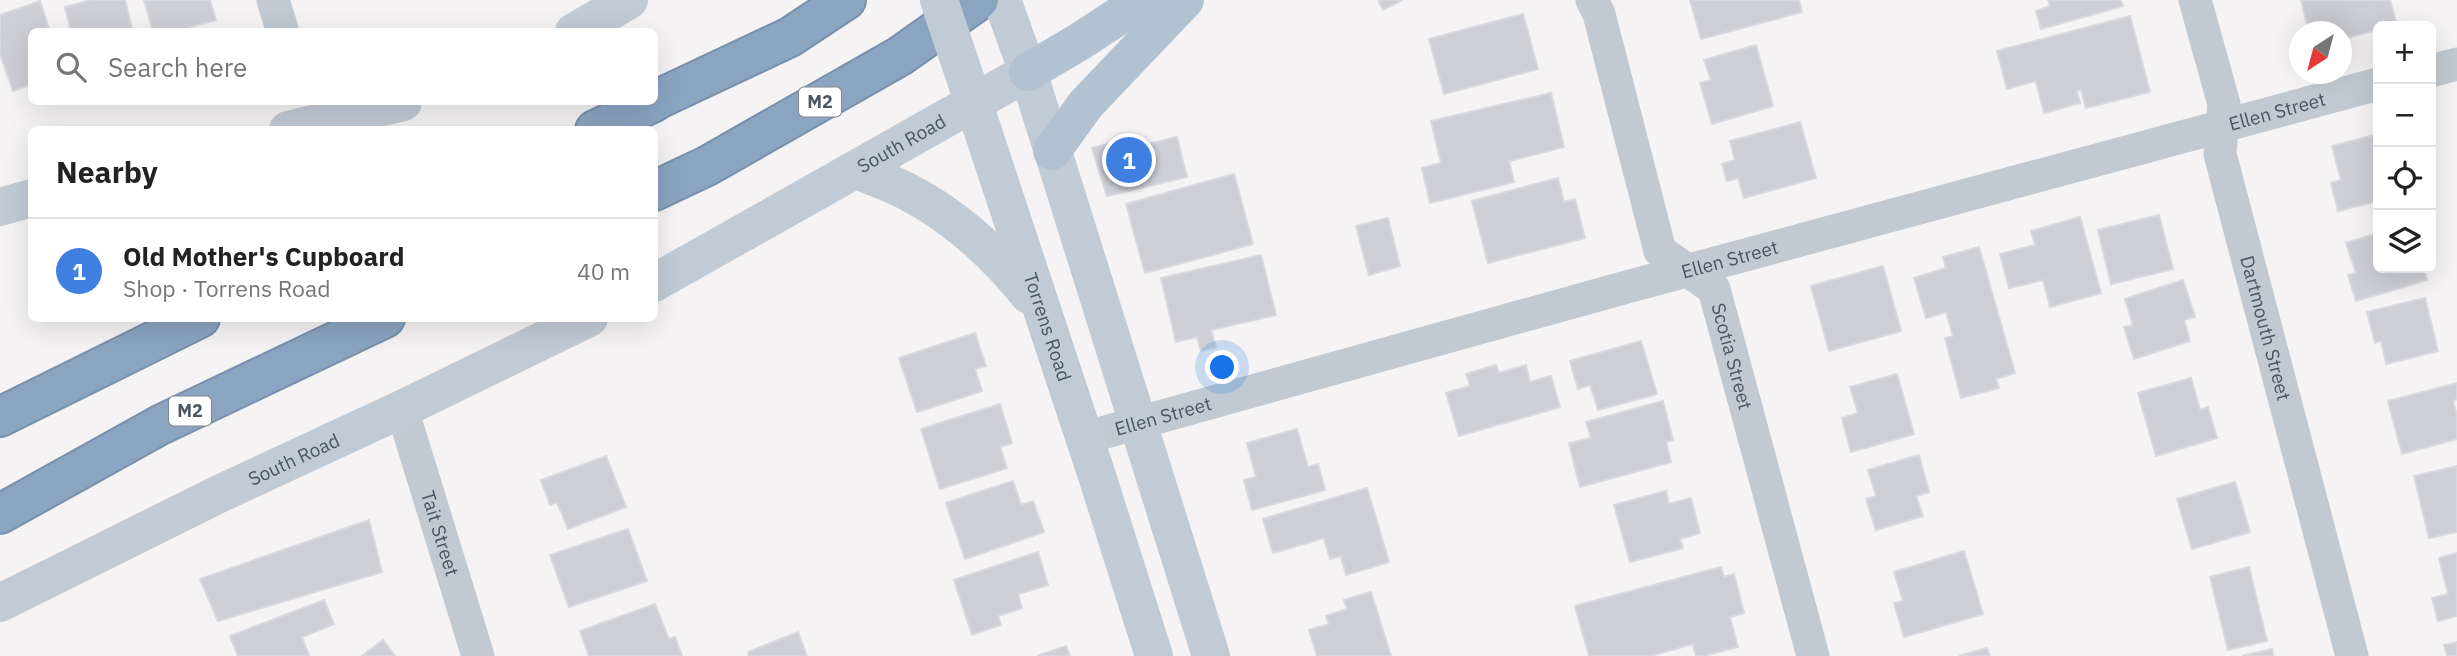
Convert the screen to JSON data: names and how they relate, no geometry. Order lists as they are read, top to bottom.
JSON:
{
  "streets": {
    "highway": ["M2"],
    "main road": ["South Road", "Torrens Road"],
    "street": [
      "Ellen Street",
      "Dartmouth Street",
      "Scotia Street",
      "Tait Street"
    ]
  },
  "crossings": [
    ["Ellen Street", "Torrens Road"],
    ["Ellen Street", "Dartmouth Street"],
    ["Ellen Street", "Scotia Street"],
    ["South Road", "Torrens Road"],
    ["South Road", "Tait Street"]
  ],
  "north": "bottom left",
  "page": {
    "map_buttons": ["+", "−"],
    "search": "Search here",
    "heading": "Nearby",
    "pins": "1",
    "list": [
      {
        "mark": "1",
        "name": "Old Mother's Cupboard",
        "note": "Shop · Torrens Road",
        "value": "40 m"
      }
    ]
  }
}
